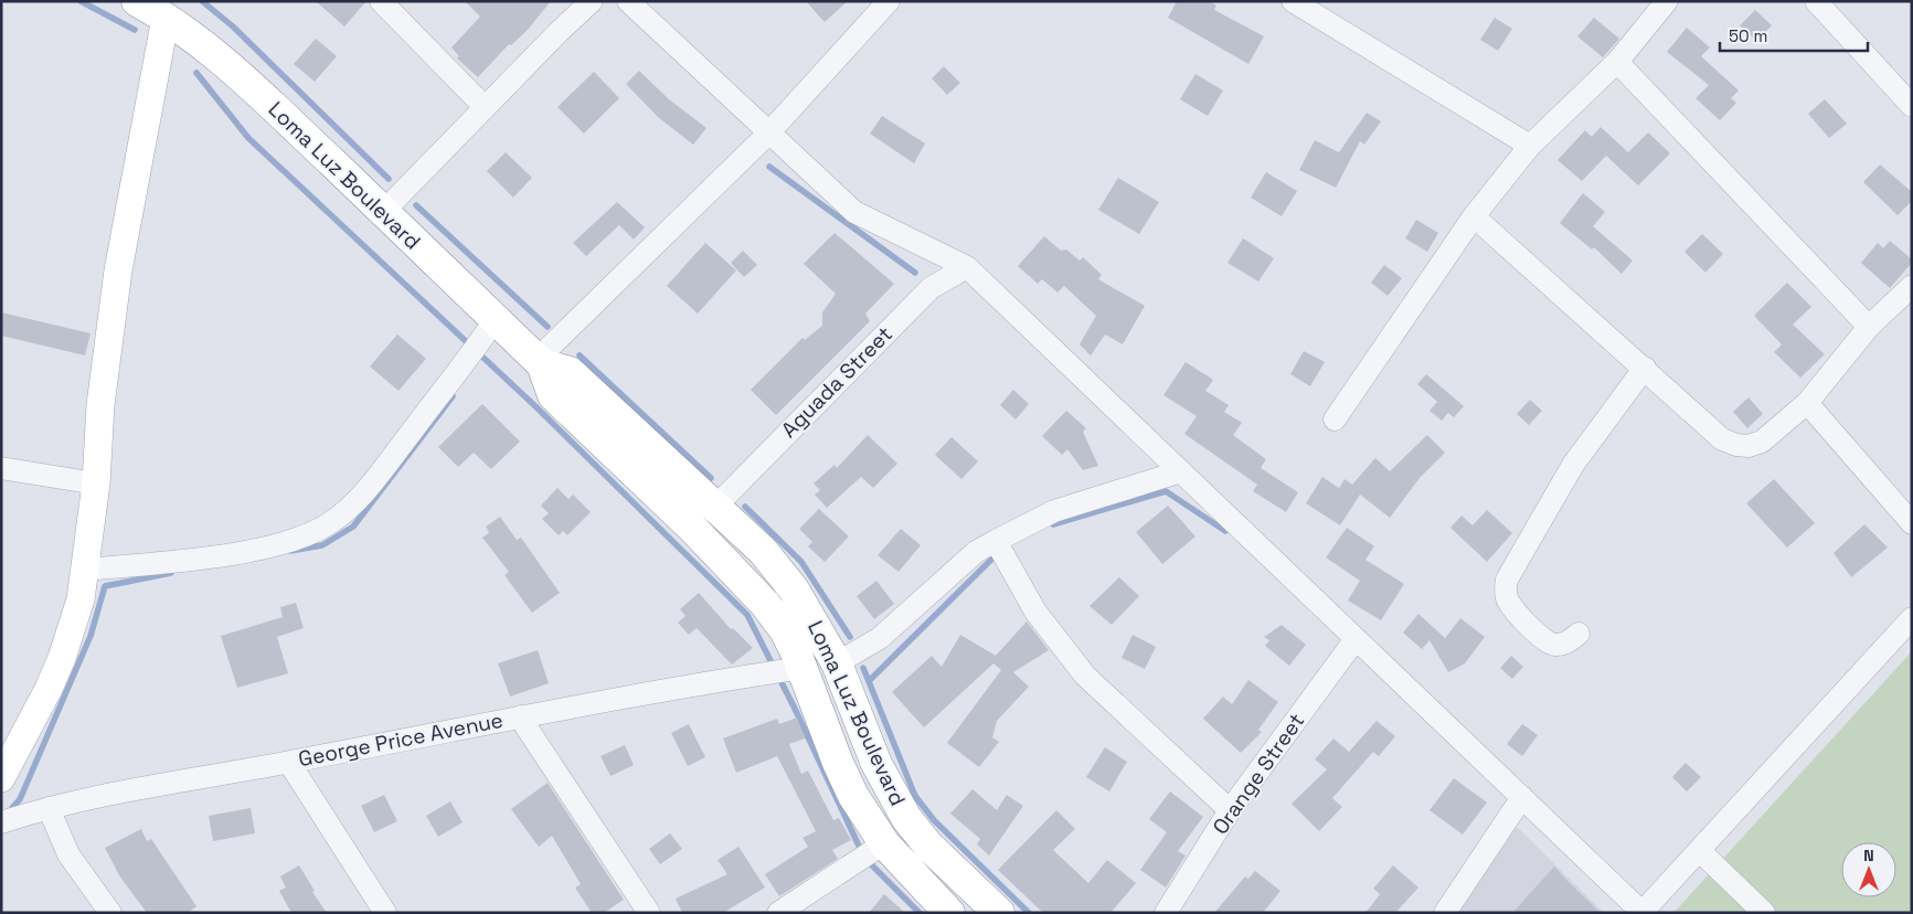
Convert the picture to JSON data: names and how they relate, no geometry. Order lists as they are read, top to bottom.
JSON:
{
  "streets": {
    "highway": ["Loma Luz Boulevard"],
    "street": ["Aguada Street", "George Price Avenue", "Orange Street"]
  },
  "crossings": [
    ["Loma Luz Boulevard", "Aguada Street"],
    ["Loma Luz Boulevard", "George Price Avenue"]
  ],
  "scale_bar": "50 m",
  "north": "top"
}
